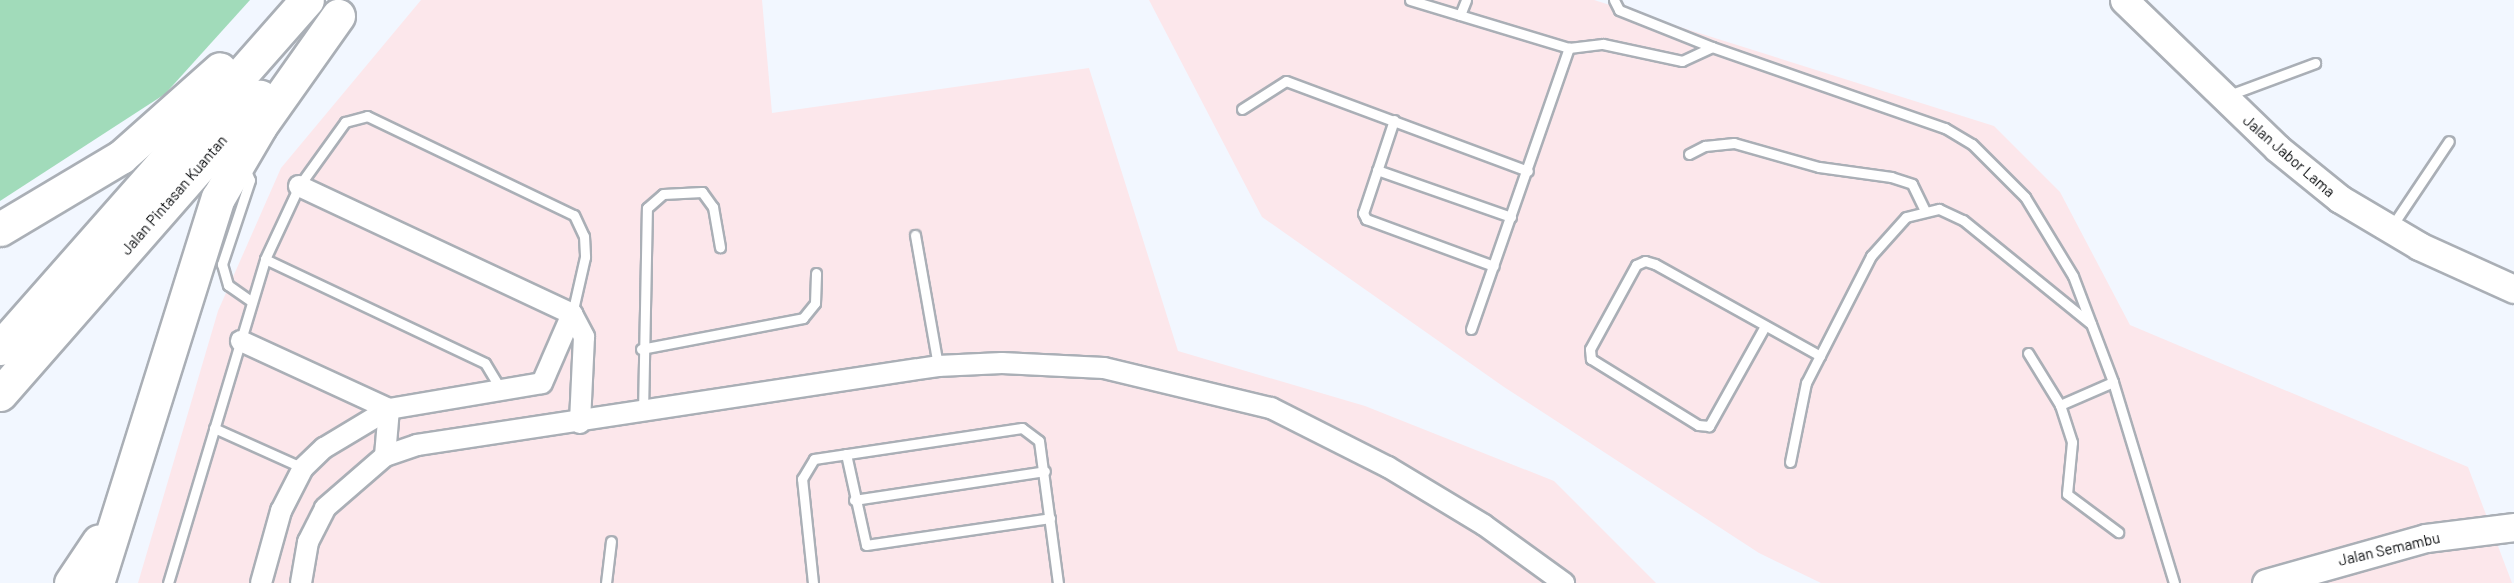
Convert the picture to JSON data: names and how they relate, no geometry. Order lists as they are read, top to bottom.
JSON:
{
  "streets": {
    "highway": ["Jalan Pintasan Kuantan"],
    "street": ["Jalan Jabor Lama", "Jalan Semambu"]
  }
}
